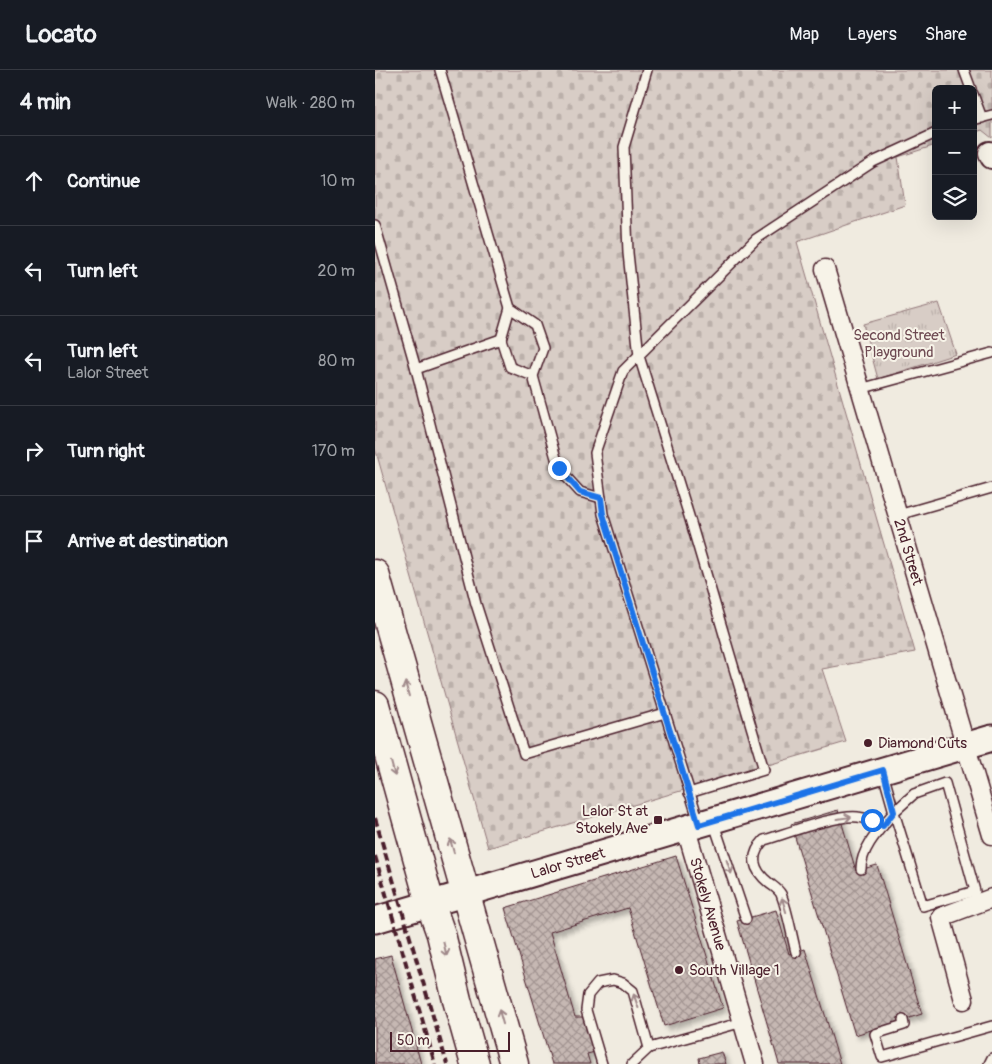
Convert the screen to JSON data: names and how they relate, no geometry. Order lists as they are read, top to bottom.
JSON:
{
  "streets": {
    "main road": ["Lalor Street"],
    "street": ["2nd Street", "Stokely Avenue"]
  },
  "crossings": [
    ["2nd Street", "Lalor Street"],
    ["Lalor Street", "Stokely Avenue"]
  ],
  "parks": ["Second Street Playground"],
  "places": {
    "other": ["Diamond Cuts", "South Village 1"],
    "transit": ["Lalor St at Stokely Ave"]
  },
  "scale_bar": "50 m",
  "page": {
    "header": "Locato",
    "nav": ["Map", "Layers", "Share"],
    "heading": ["4 min", "Walk · 280 m"],
    "map_buttons": ["+", "−"],
    "list": [
      ["Continue", "10 m"],
      ["Turn left", "20 m"],
      ["Turn left", "Lalor Street", "80 m"],
      ["Turn right", "170 m"],
      "Arrive at destination"
    ],
    "scale": "50 m"
  }
}
